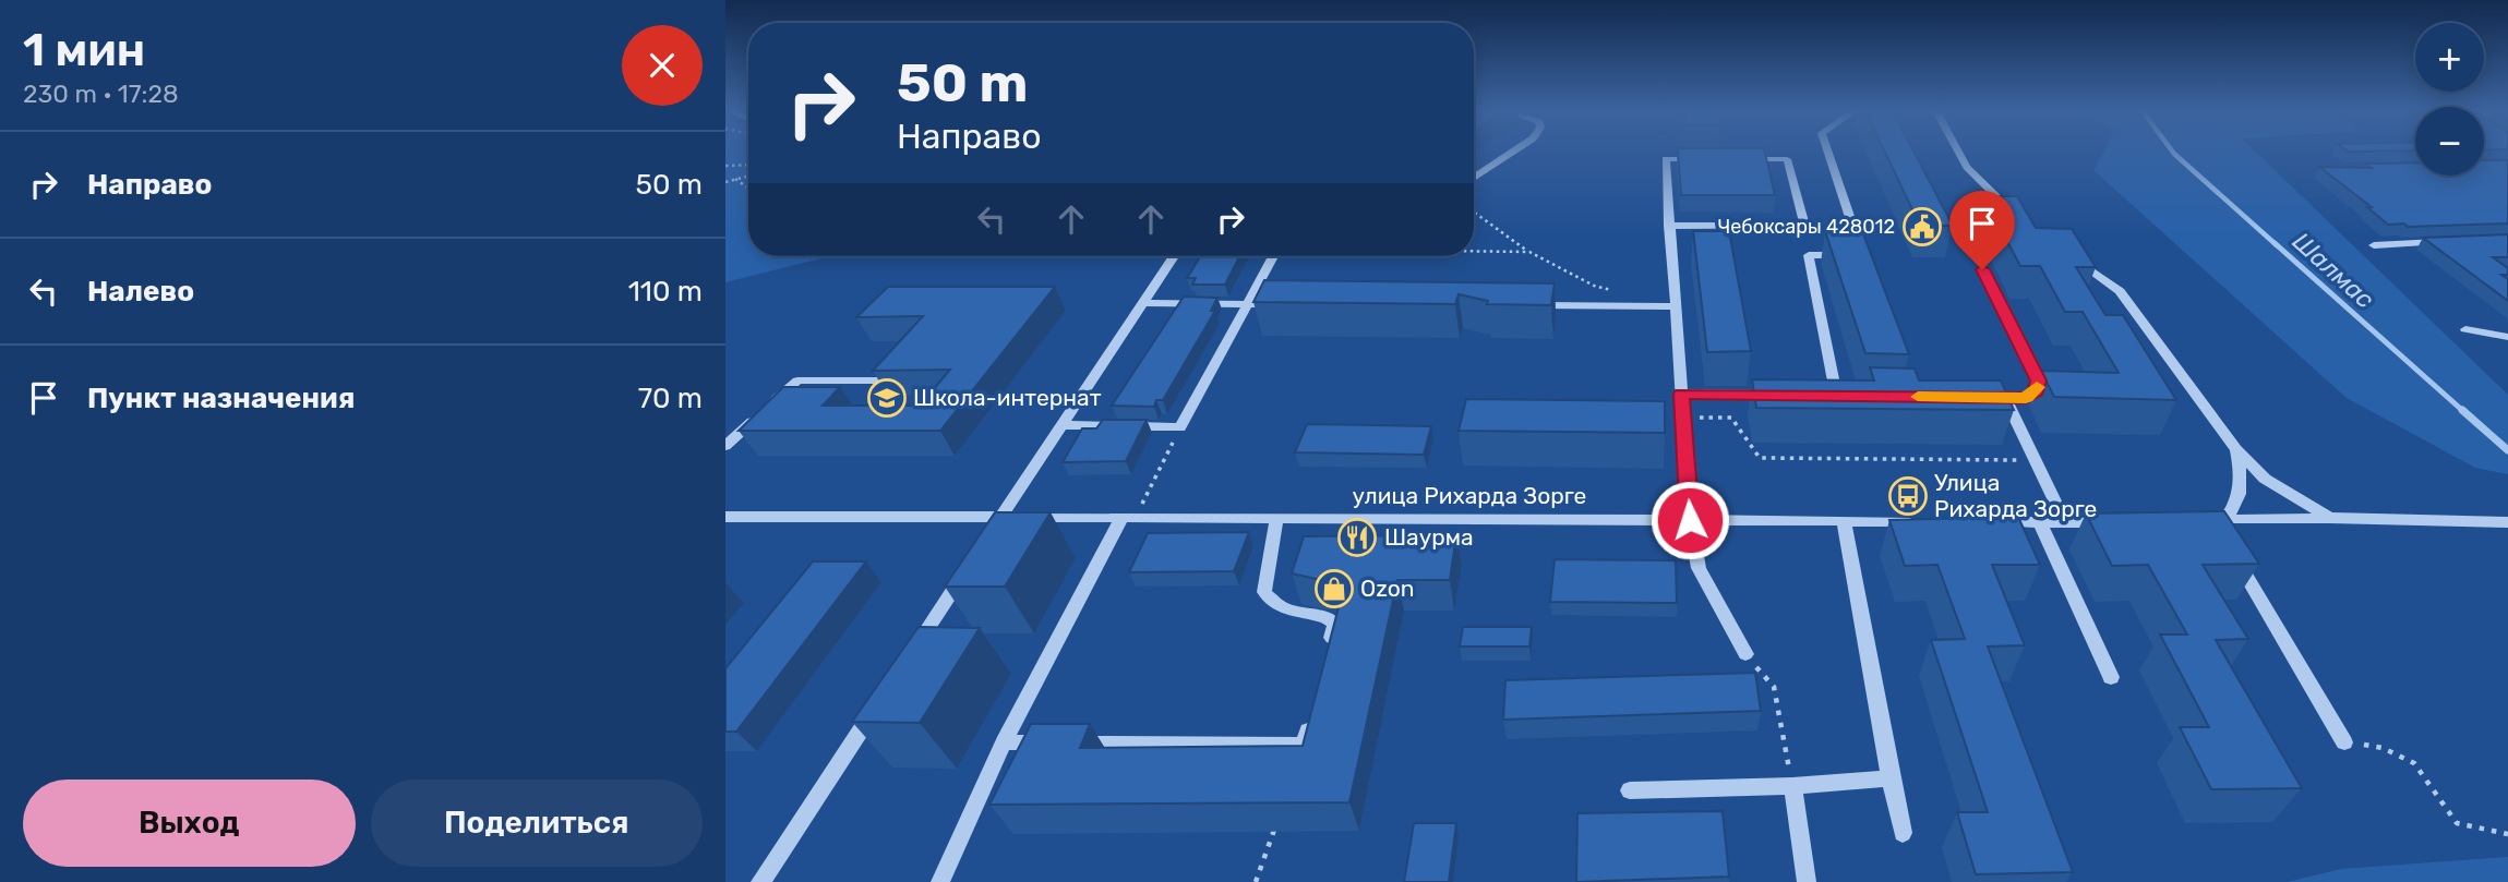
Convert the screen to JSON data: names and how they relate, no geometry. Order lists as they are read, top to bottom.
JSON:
{
  "streets": {
    "street": ["улица Рихарда Зорге"]
  },
  "water": ["Шалмас"],
  "places": {
    "public building": ["Чебоксары 428012"],
    "school or university": ["Школа-интернат"],
    "bus stop": ["Улица Рихарда Зорге"],
    "restaurant": ["Шаурма"],
    "shop": ["Ozon"]
  },
  "page": {
    "heading": ["1 мин", "230 m · 17:28"],
    "map_buttons": ["+", "−"],
    "turn": ["50 m", "Направо"],
    "list": [
      {
        "name": "Направо",
        "value": "50 m"
      },
      {
        "name": "Налево",
        "value": "110 m"
      },
      {
        "name": "Пункт назначения",
        "value": "70 m"
      }
    ],
    "buttons": ["Выход", "Поделиться"]
  }
}
